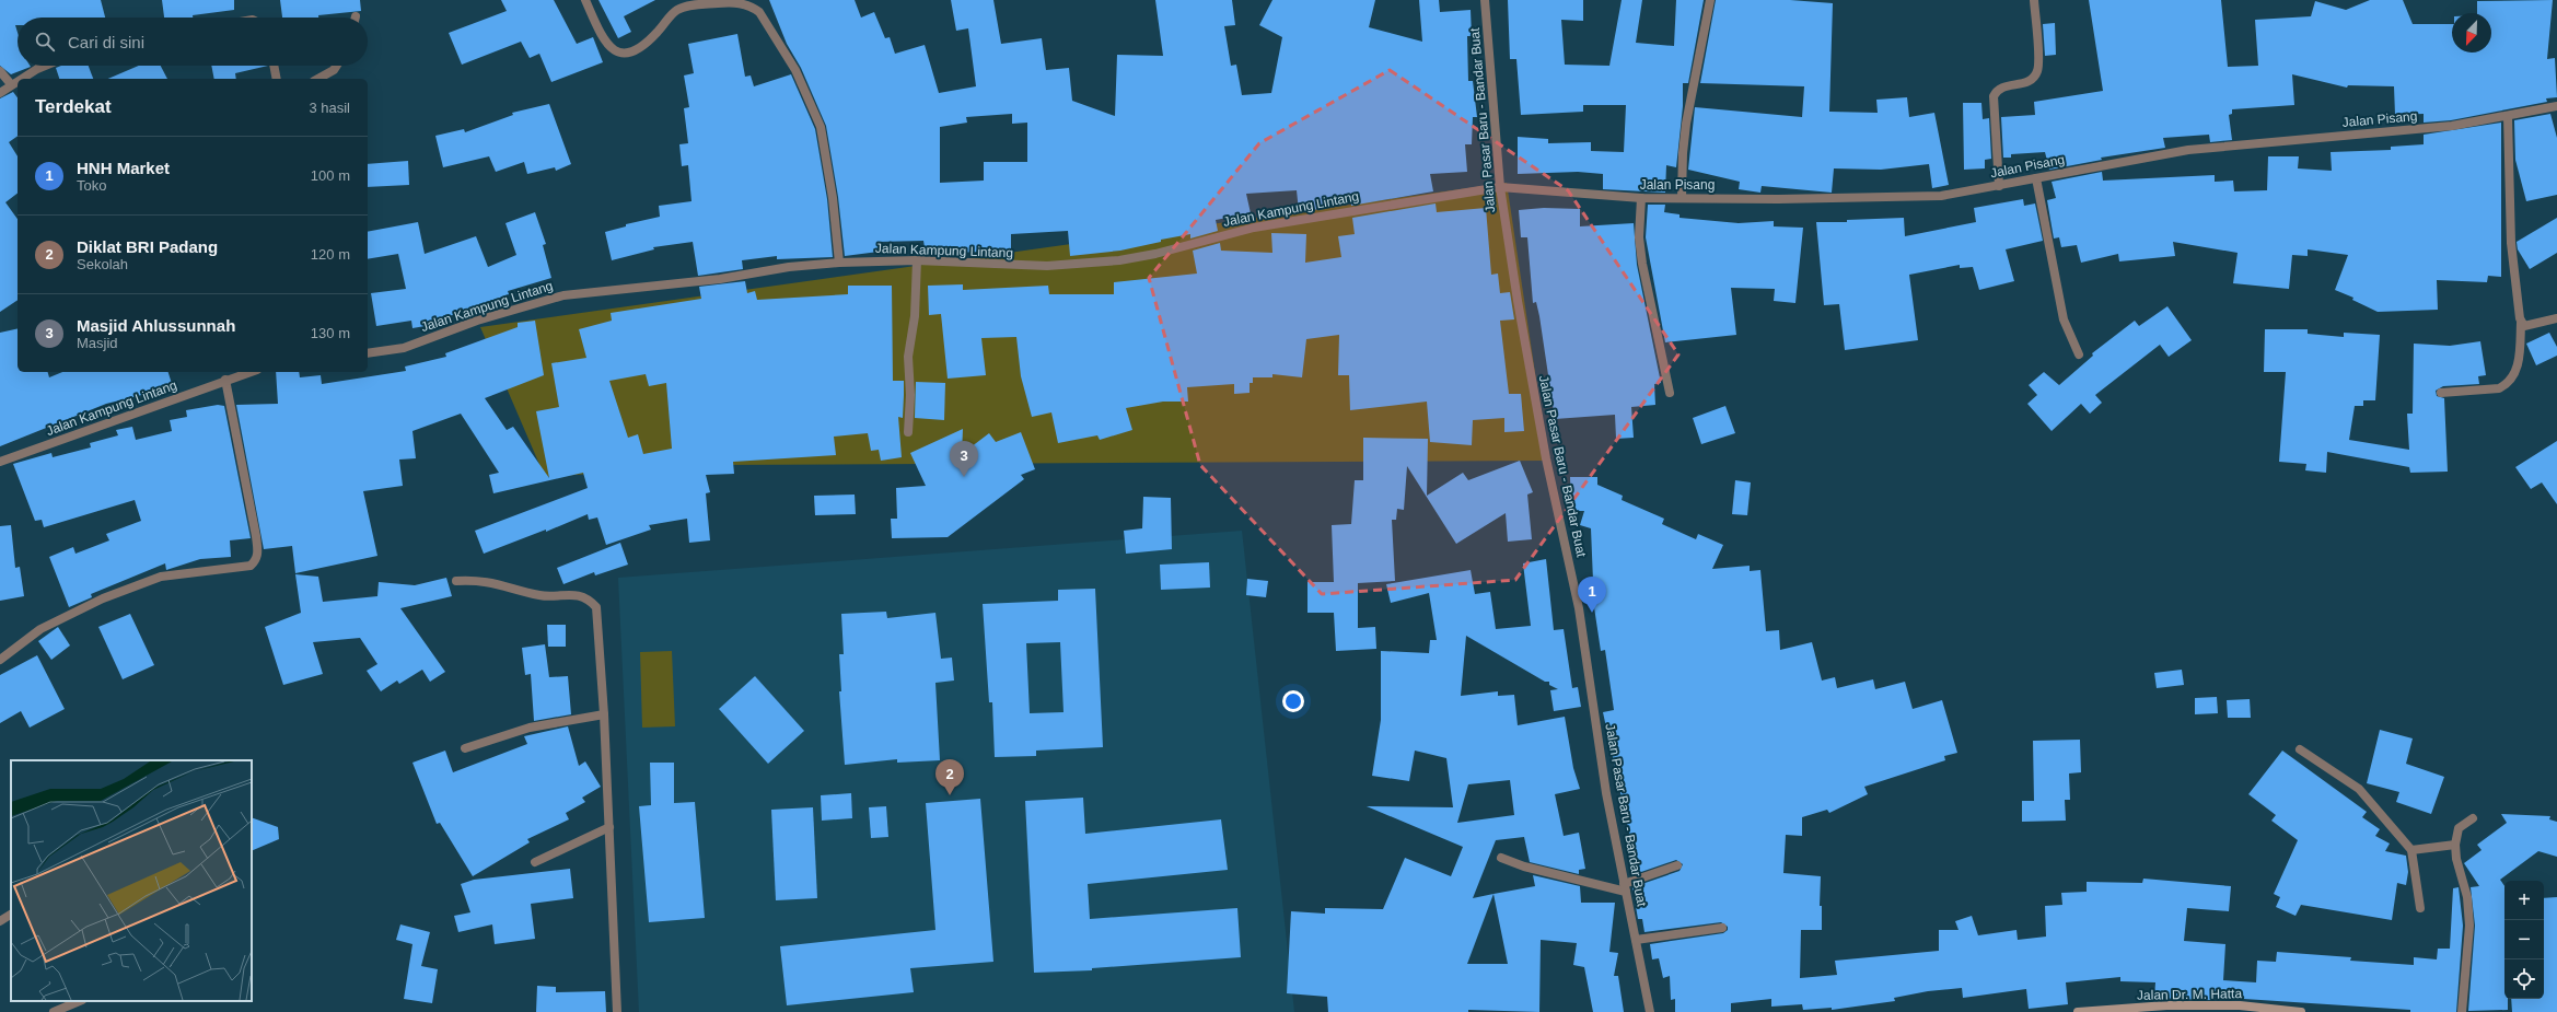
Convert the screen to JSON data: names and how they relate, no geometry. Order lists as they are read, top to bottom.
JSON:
{
  "streets": {
    "main road": ["Jalan Dr. M. Hatta"],
    "street": ["Jalan Pisang", "Jalan Pasar Baru - Bandar Buat", "Jalan Kampung Lintang"]
  },
  "crossings": [
    ["Jalan Pisang", "Jalan Pasar Baru - Bandar Buat"],
    ["Jalan Pisang", "Jalan Kampung Lintang"],
    ["Jalan Pasar Baru - Bandar Buat", "Jalan Kampung Lintang"]
  ],
  "north": "bottom left",
  "page": {
    "search": "Cari di sini",
    "heading": ["Terdekat", "3 hasil"],
    "list": [
      {
        "mark": "1",
        "name": "HNH Market",
        "note": "Toko",
        "value": "100 m"
      },
      {
        "mark": "2",
        "name": "Diklat BRI Padang",
        "note": "Sekolah",
        "value": "120 m"
      },
      {
        "mark": "3",
        "name": "Masjid Ahlussunnah",
        "note": "Masjid",
        "value": "130 m"
      }
    ],
    "pins": ["3", "1", "2"],
    "map_buttons": ["+", "−"]
  }
}
